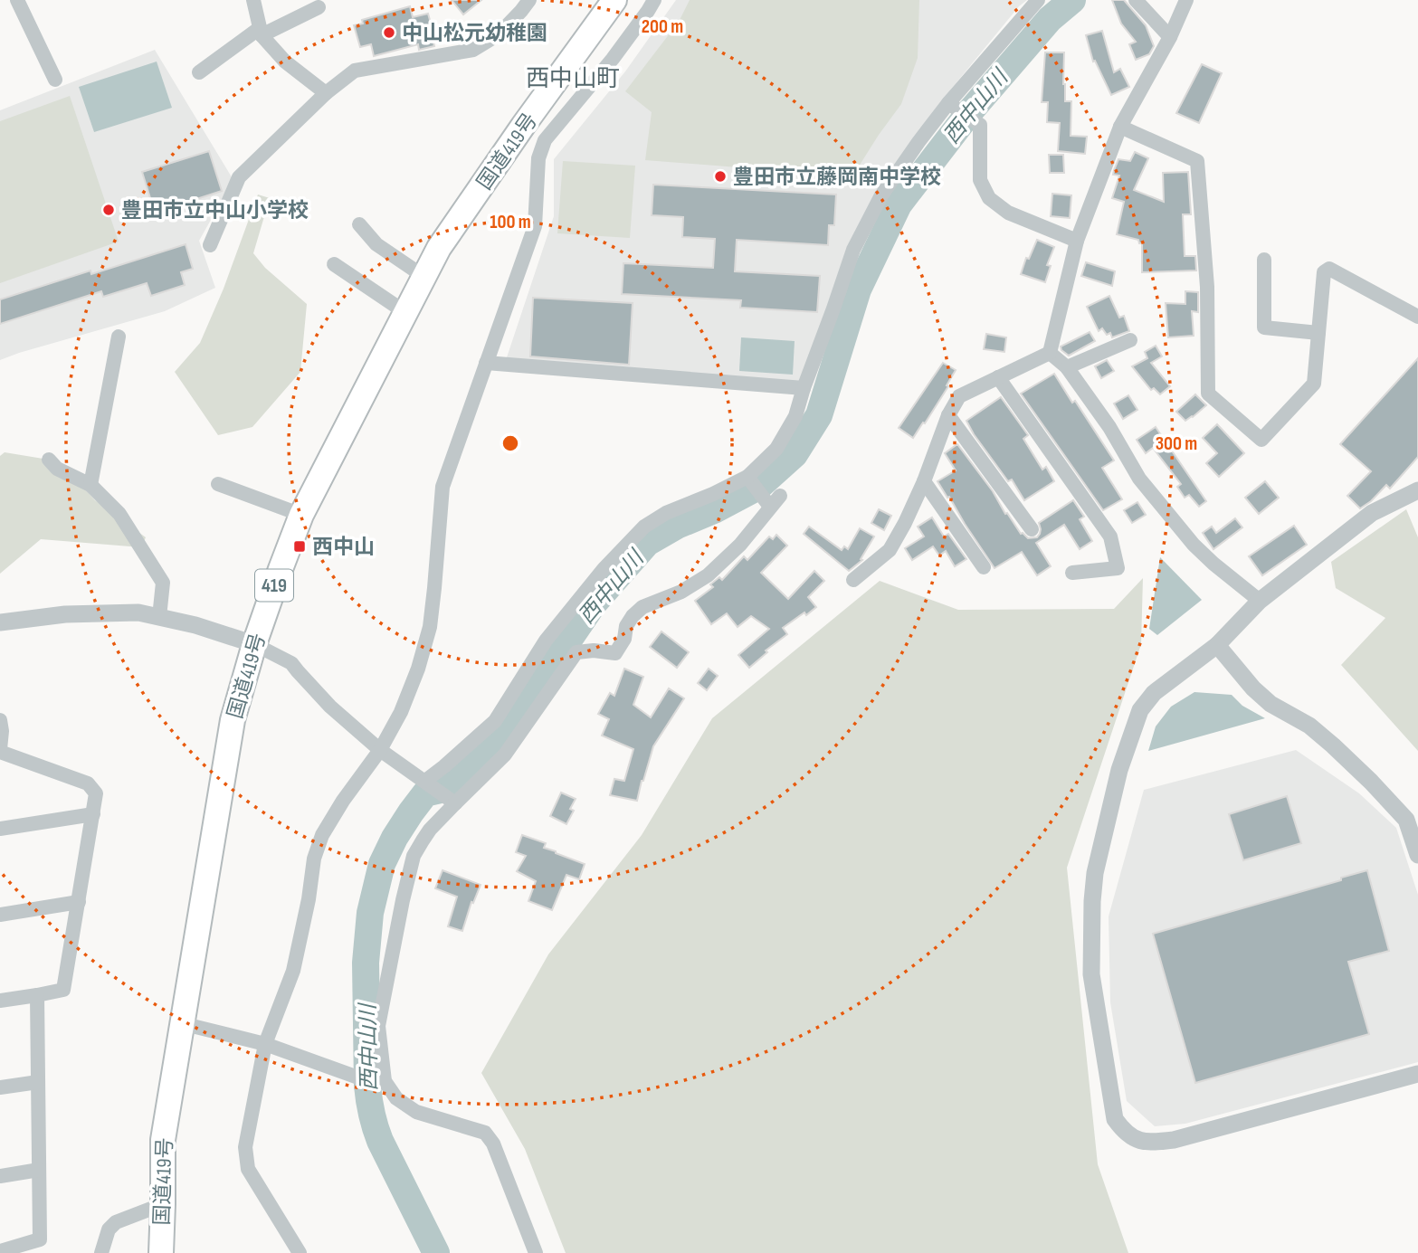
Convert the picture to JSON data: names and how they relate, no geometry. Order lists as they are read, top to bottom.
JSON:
{
  "streets": {
    "highway": ["国道419号", "419"]
  },
  "districts": ["西中山町"],
  "water": ["西中山川"],
  "places": {
    "other": ["中山松元幼稚園", "豊田市立藤岡南中学校", "豊田市立中山小学校"],
    "transit": ["西中山"]
  },
  "rings": ["200 m", "100 m", "300 m"]
}
